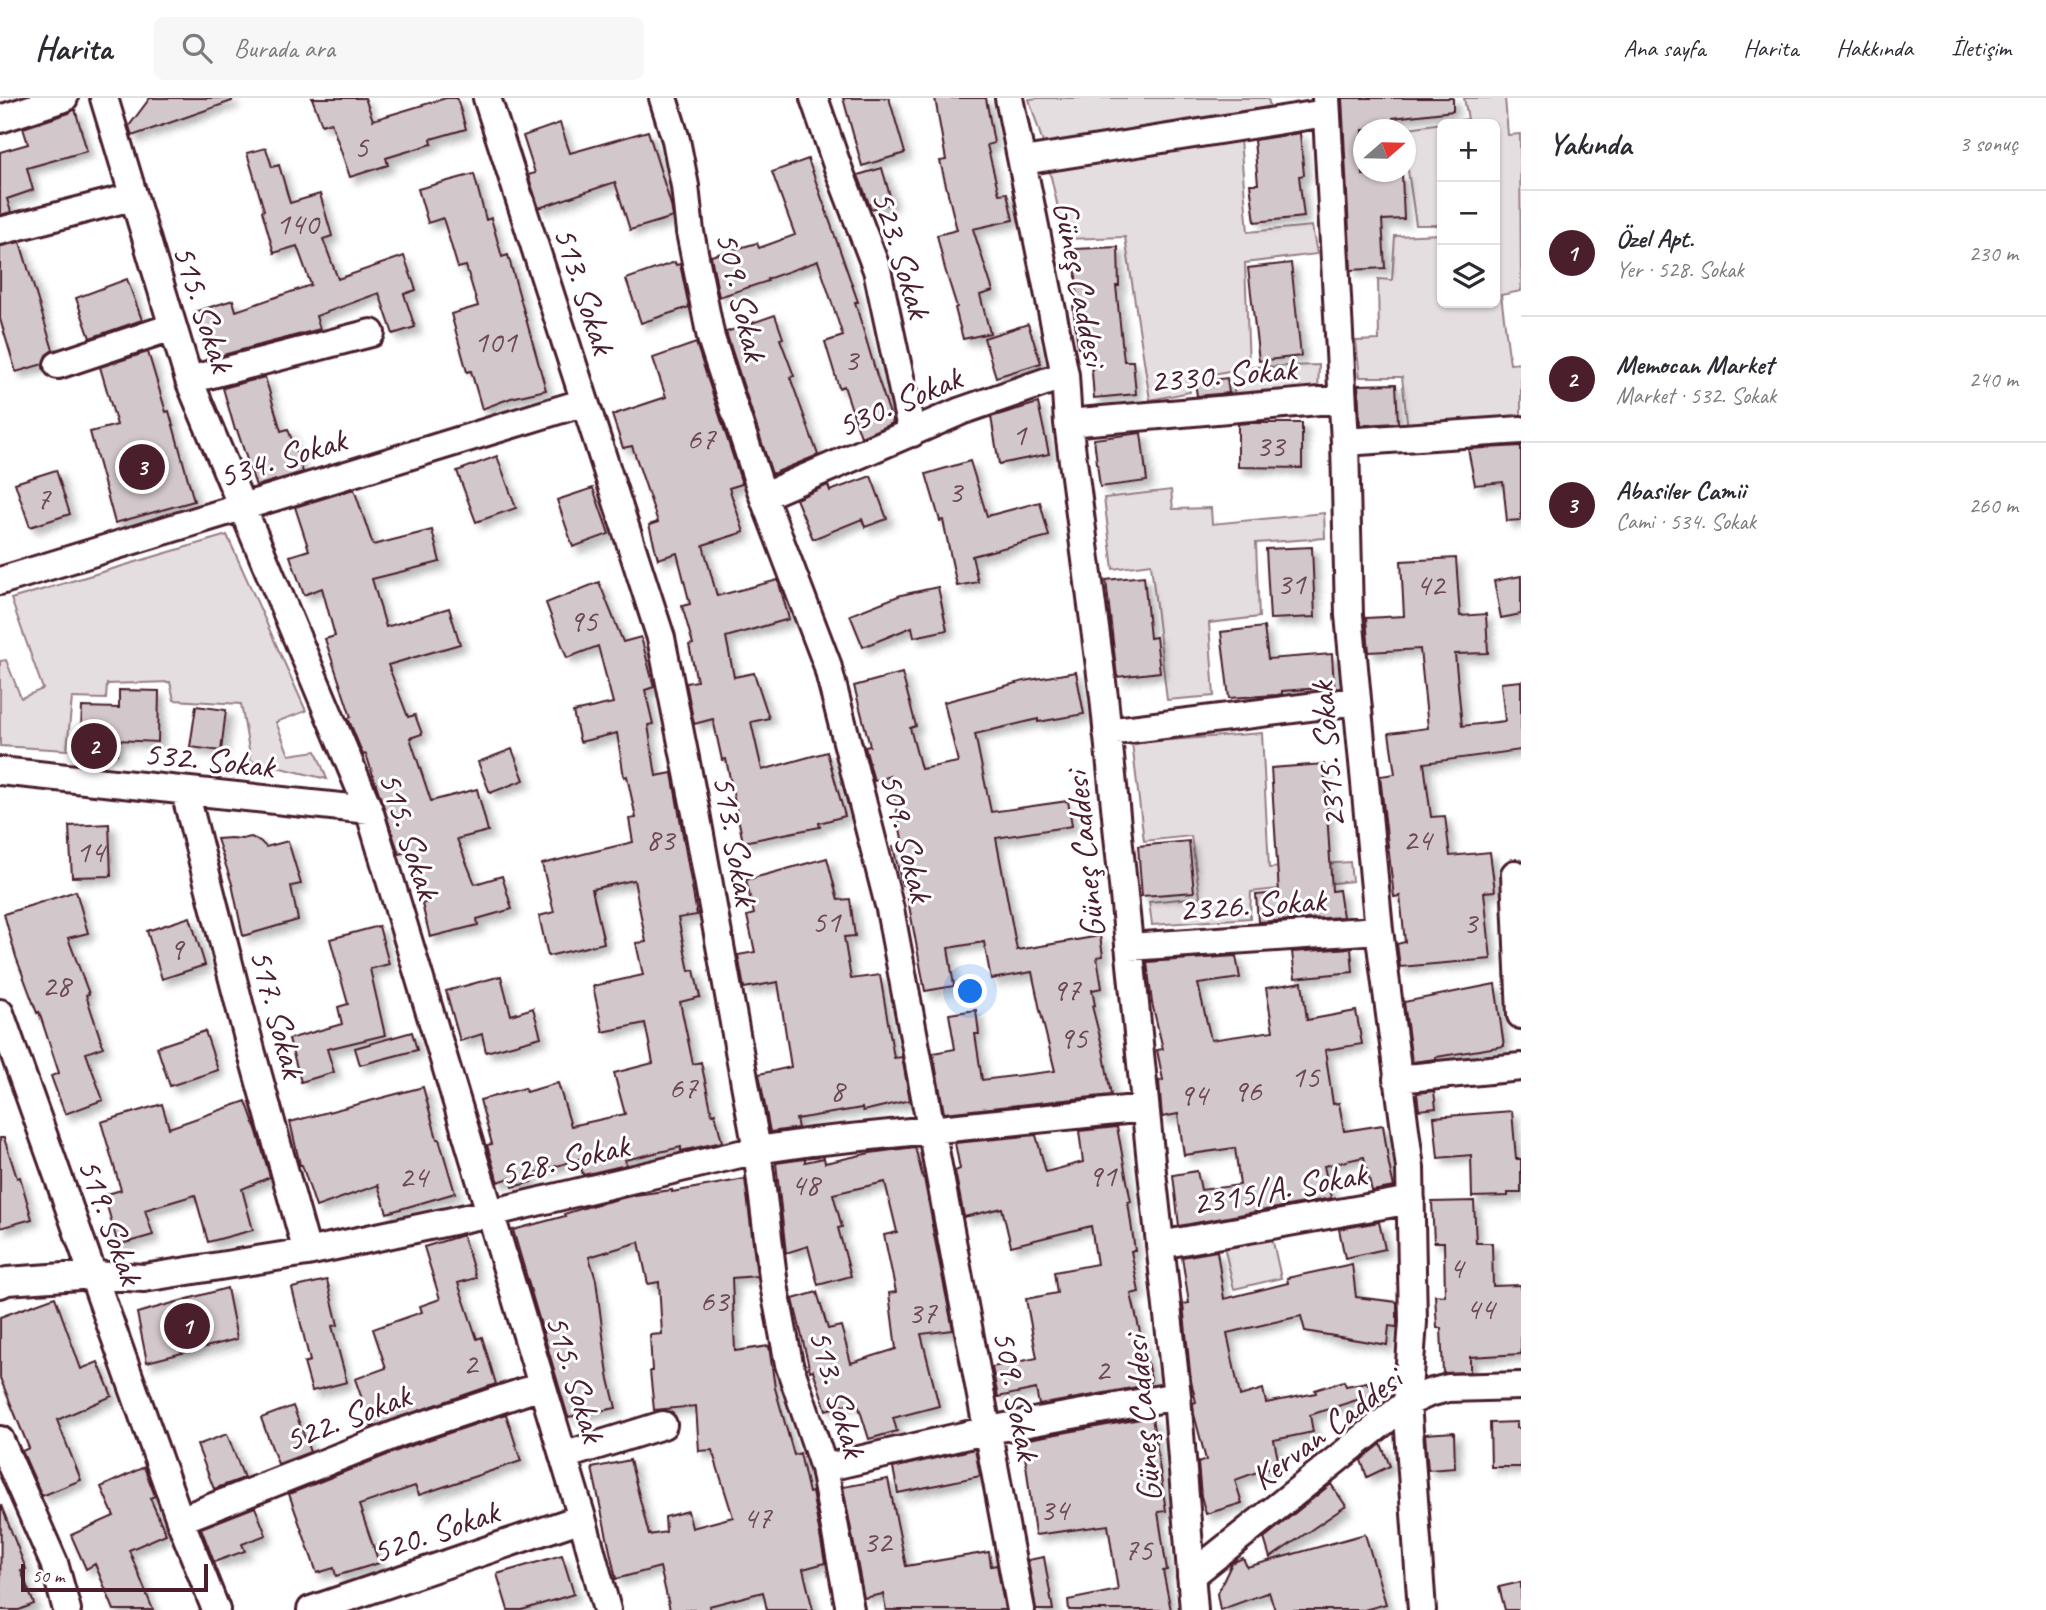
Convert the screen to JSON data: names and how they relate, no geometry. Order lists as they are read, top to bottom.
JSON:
{
  "streets": {
    "street": [
      "523. Sokak",
      "Güneş Caddesi",
      "513. Sokak",
      "509. Sokak",
      "515. Sokak",
      "2330. Sokak",
      "530. Sokak",
      "534. Sokak",
      "2315. Sokak",
      "532. Sokak",
      "2326. Sokak",
      "517. Sokak",
      "528. Sokak",
      "2315/A. Sokak",
      "519. Sokak",
      "522. Sokak",
      "Kervan Caddesi",
      "520. Sokak"
    ]
  },
  "crossings": [
    ["523. Sokak", "530. Sokak"],
    ["Güneş Caddesi", "2330. Sokak"],
    ["Güneş Caddesi", "530. Sokak"],
    ["Güneş Caddesi", "2326. Sokak"],
    ["Güneş Caddesi", "528. Sokak"],
    ["Güneş Caddesi", "2315/A. Sokak"],
    ["Güneş Caddesi", "Kervan Caddesi"],
    ["513. Sokak", "534. Sokak"],
    ["513. Sokak", "528. Sokak"],
    ["509. Sokak", "530. Sokak"],
    ["509. Sokak", "528. Sokak"],
    ["515. Sokak", "534. Sokak"],
    ["515. Sokak", "532. Sokak"],
    ["515. Sokak", "528. Sokak"],
    ["515. Sokak", "522. Sokak"],
    ["515. Sokak", "520. Sokak"],
    ["2330. Sokak", "2315. Sokak"],
    ["2315. Sokak", "2326. Sokak"],
    ["2315. Sokak", "2315/A. Sokak"],
    ["2315. Sokak", "Kervan Caddesi"],
    ["532. Sokak", "517. Sokak"],
    ["517. Sokak", "528. Sokak"],
    ["528. Sokak", "519. Sokak"],
    ["519. Sokak", "522. Sokak"]
  ],
  "house_numbers": [
    "5",
    "140",
    "101",
    "3",
    "1",
    "67",
    "33",
    "3",
    "7",
    "31",
    "42",
    "95",
    "83",
    "24",
    "14",
    "51",
    "3",
    "9",
    "28",
    "97",
    "95",
    "15",
    "67",
    "8",
    "96",
    "94",
    "91",
    "24",
    "48",
    "4",
    "63",
    "44",
    "37",
    "2",
    "2",
    "34",
    "47",
    "32",
    "75"
  ],
  "scale_bar": "50 m",
  "north": "right",
  "page": {
    "header": "Harita",
    "search": "Burada ara",
    "nav": [
      "Ana sayfa",
      "Harita",
      "Hakkında",
      "İletişim"
    ],
    "heading": ["Yakında", "3 sonuç"],
    "map_buttons": ["+", "−"],
    "list": [
      {
        "mark": "1",
        "name": "Özel Apt.",
        "note": "Yer · 528. Sokak",
        "value": "230 m"
      },
      {
        "mark": "2",
        "name": "Memocan Market",
        "note": "Market · 532. Sokak",
        "value": "240 m"
      },
      {
        "mark": "3",
        "name": "Abasiler Camii",
        "note": "Cami · 534. Sokak",
        "value": "260 m"
      }
    ],
    "pins": ["3", "2", "1"],
    "scale": "50 m"
  }
}
